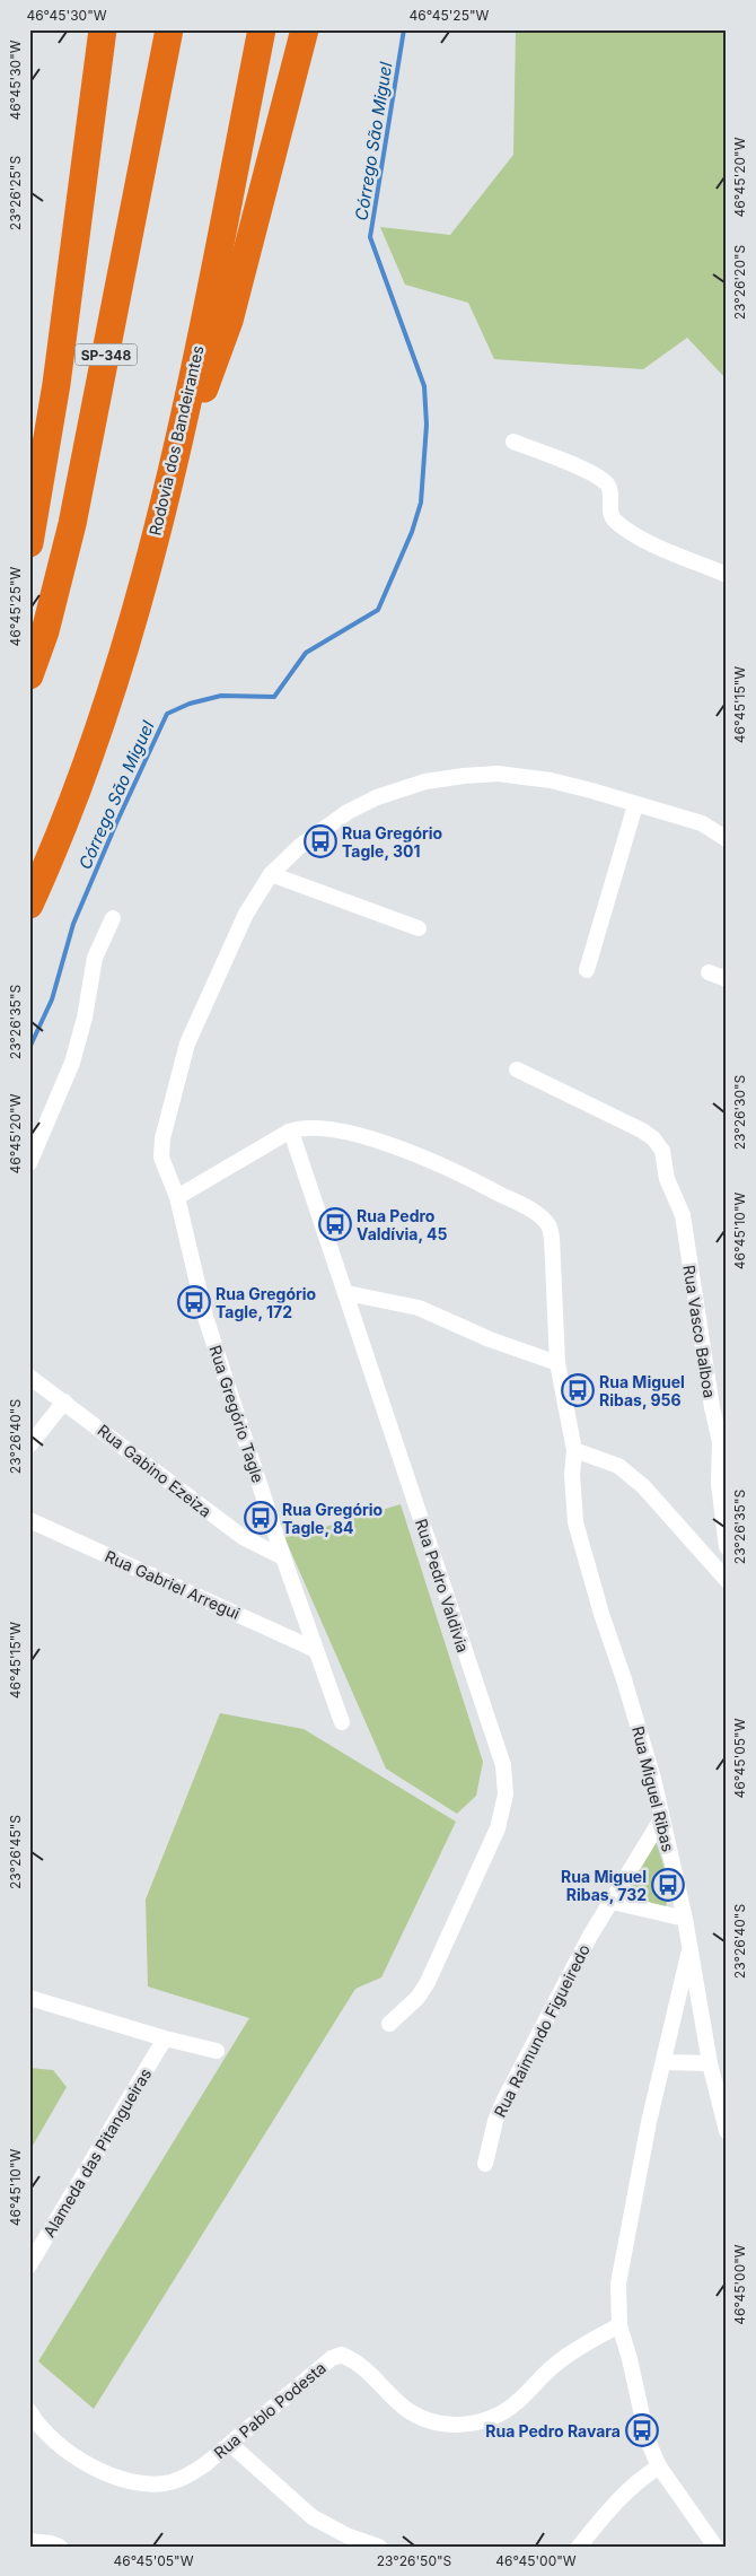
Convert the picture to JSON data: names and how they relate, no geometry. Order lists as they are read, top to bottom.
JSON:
{
  "streets": {
    "highway": ["SP-348", "Rodovia dos Bandeirantes"],
    "street": [
      "Rua Vasco Balboa",
      "Rua Gregório Tagle",
      "Rua Gabino Ezeiza",
      "Rua Gabriel Arregui",
      "Rua Pedro Valdivia",
      "Rua Miguel Ribas",
      "Rua Raimundo Figueiredo",
      "Alameda das Pitangueiras",
      "Rua Pablo Podesta"
    ]
  },
  "crossings": [
    ["Rua Gregório Tagle", "Rua Gabino Ezeiza"],
    ["Rua Gregório Tagle", "Rua Gabriel Arregui"],
    ["Rua Pedro Valdivia", "Rua Miguel Ribas"],
    ["Rua Miguel Ribas", "Rua Raimundo Figueiredo"]
  ],
  "water": ["Córrego São Miguel"],
  "places": {
    "bus stop": [
      "Rua Gregório Tagle, 301",
      "Rua Pedro Valdívia, 45",
      "Rua Gregório Tagle, 172",
      "Rua Miguel Ribas, 956",
      "Rua Gregório Tagle, 84",
      "Rua Miguel Ribas, 732",
      "Rua Pedro Ravara"
    ]
  },
  "coordinates": [
    "46°45'30\"W",
    "46°45'25\"W",
    "46°45'20\"W",
    "23°26'25\"S",
    "23°26'20\"S",
    "46°45'15\"W",
    "23°26'35\"S",
    "23°26'30\"S",
    "46°45'10\"W",
    "23°26'40\"S",
    "46°45'05\"W",
    "23°26'45\"S",
    "46°45'00\"W",
    "23°26'50\"S"
  ]
}
